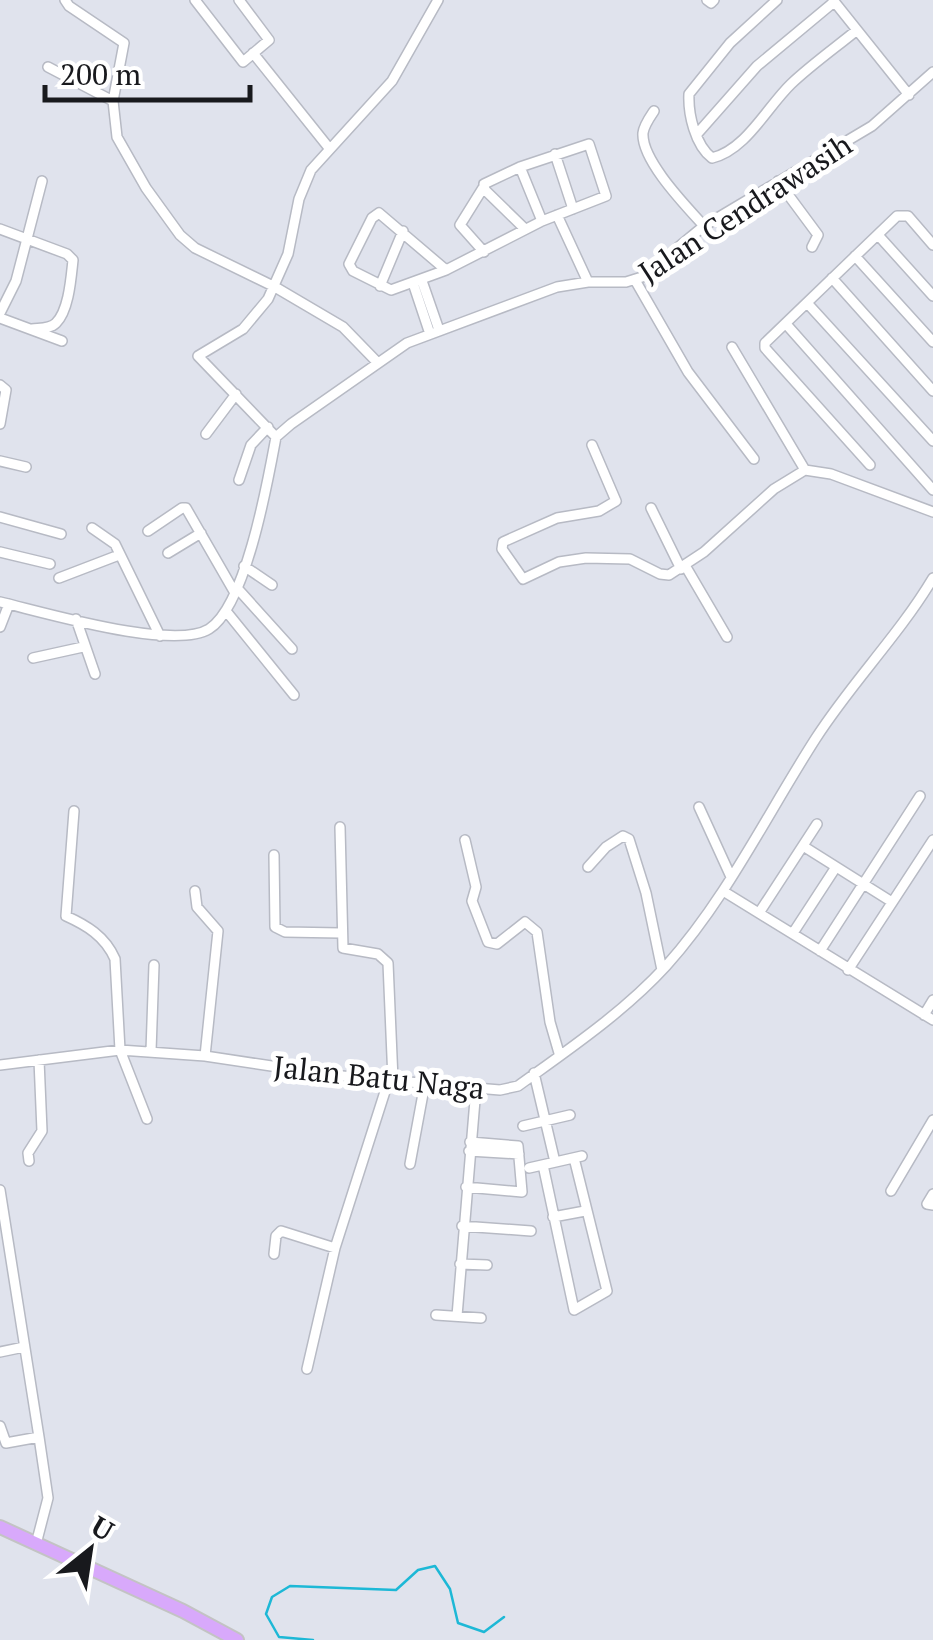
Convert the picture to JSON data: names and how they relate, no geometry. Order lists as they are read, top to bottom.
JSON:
{
  "streets": {
    "street": ["Jalan Cendrawasih", "Jalan Batu Naga"]
  },
  "scale_bar": "200 m",
  "north": "top right"
}
